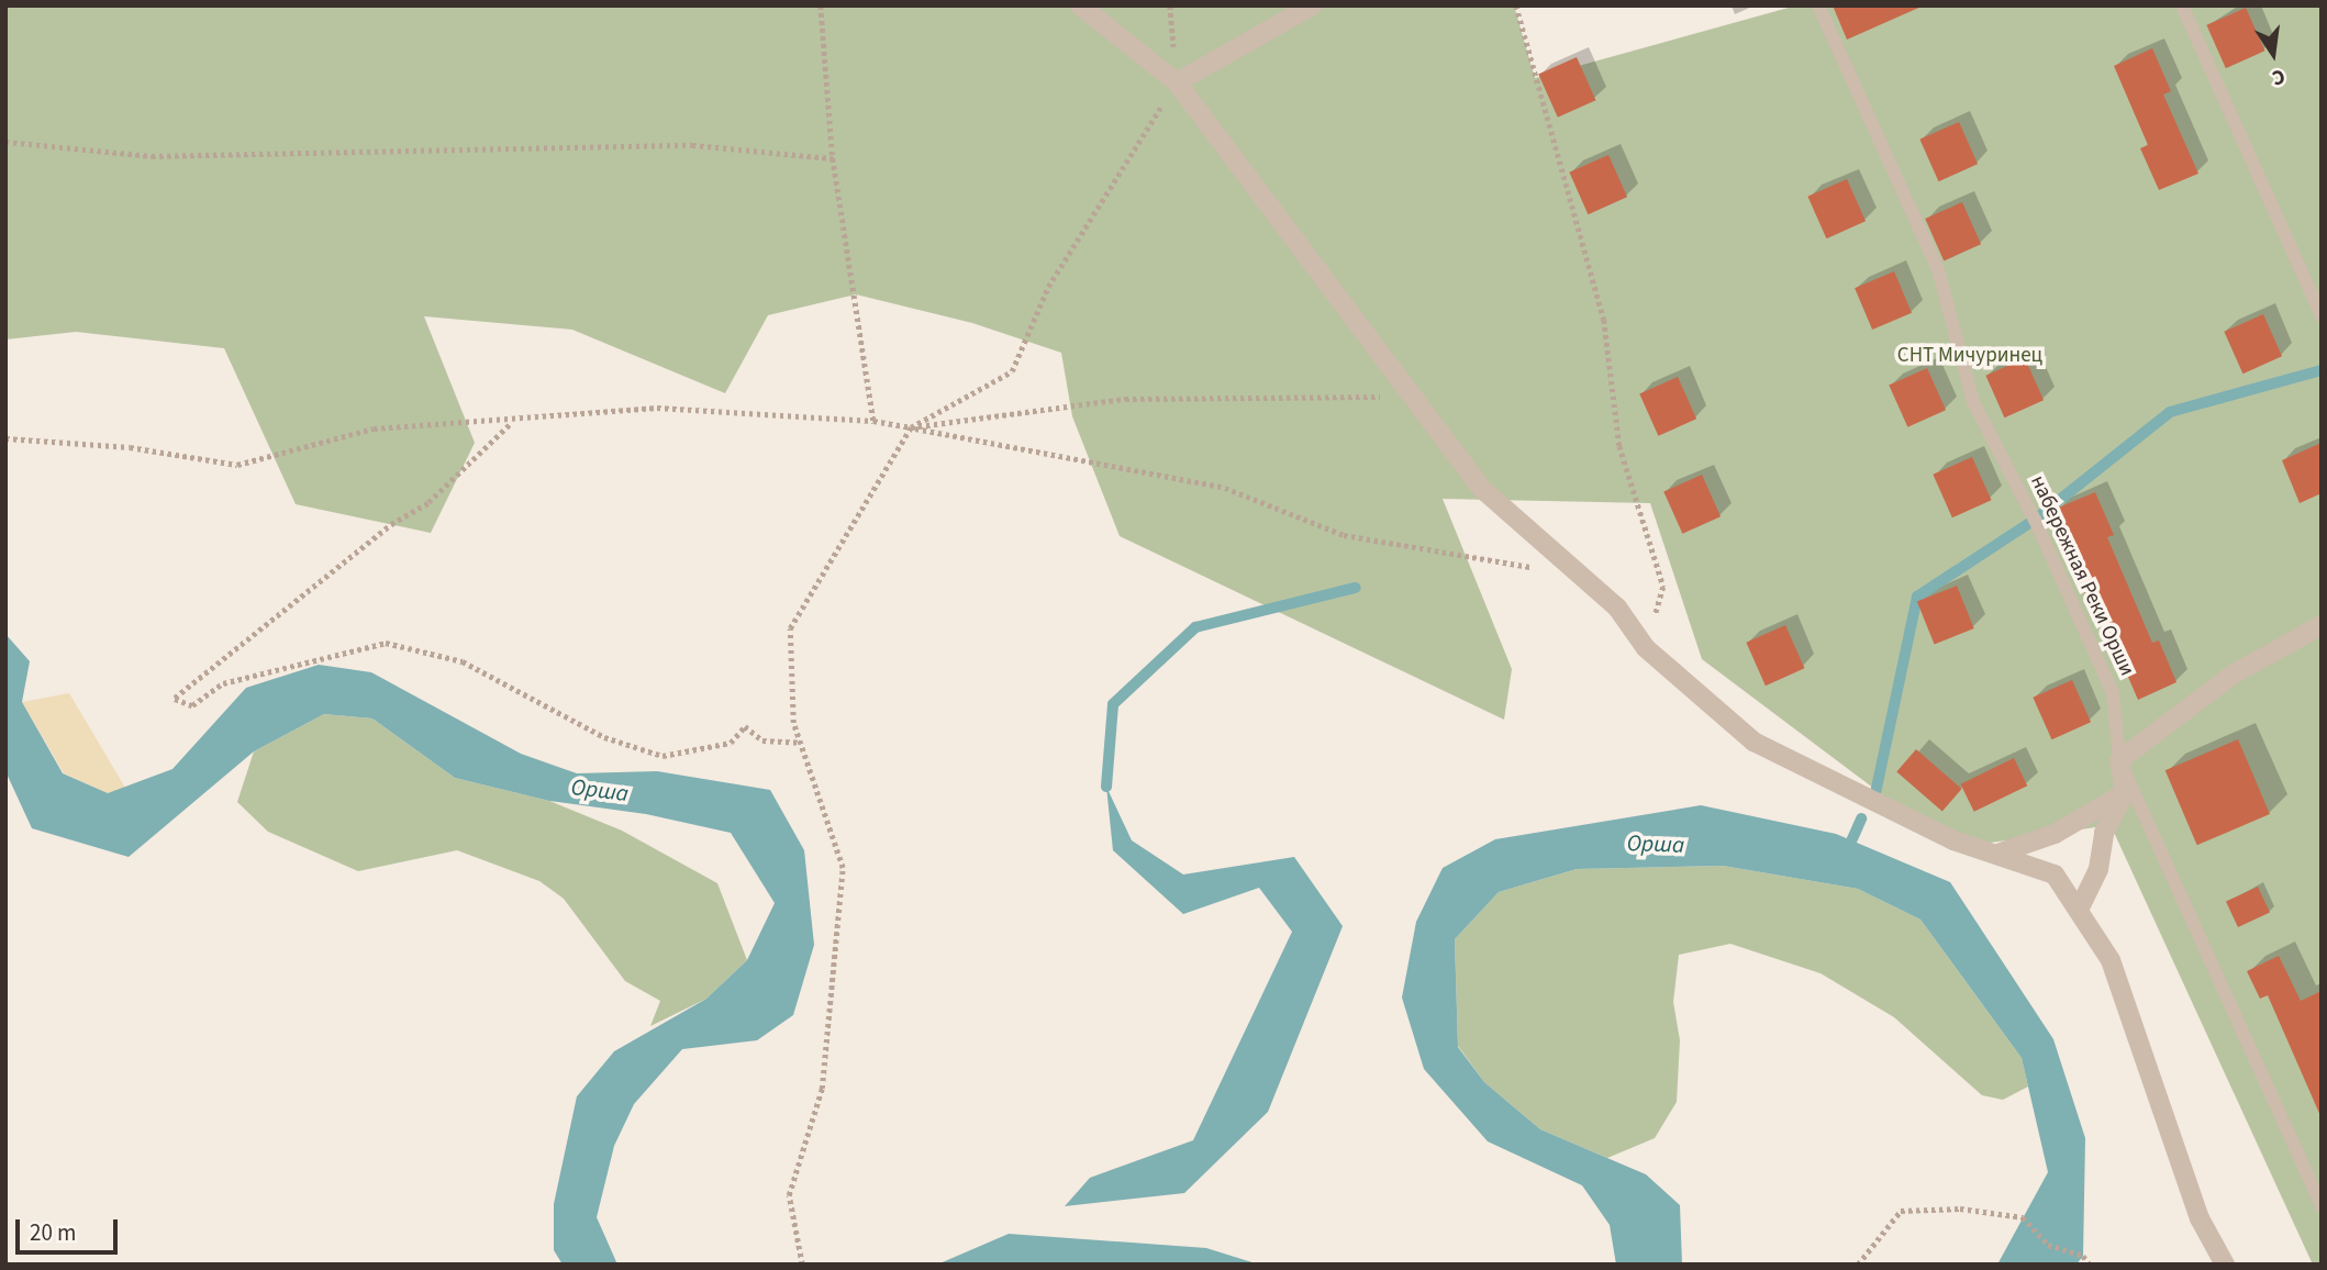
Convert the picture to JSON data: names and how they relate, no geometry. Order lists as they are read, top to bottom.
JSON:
{
  "streets": {
    "lane": ["набережная Реки Орши"]
  },
  "water": ["Орша"],
  "parks": ["СНТ Мичуринец"],
  "scale_bar": "20 m",
  "north": "bottom"
}
